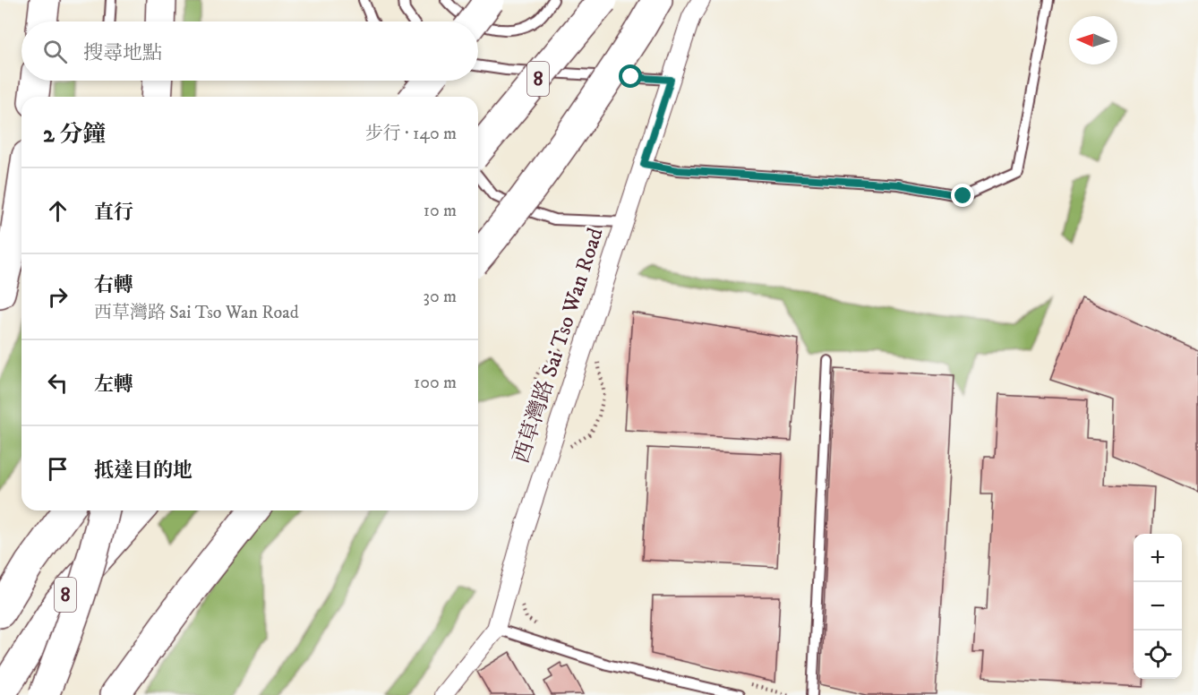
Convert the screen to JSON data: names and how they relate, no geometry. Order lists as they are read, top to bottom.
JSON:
{
  "streets": {
    "highway": ["8"],
    "street": ["西草灣路 Sai Tso Wan Road"]
  },
  "north": "left",
  "page": {
    "search": "搜尋地點",
    "heading": ["2 分鐘", "步行 · 140 m"],
    "list": [
      ["直行", "10 m"],
      ["右轉", "西草灣路 Sai Tso Wan Road", "30 m"],
      ["左轉", "100 m"],
      "抵達目的地"
    ],
    "map_buttons": ["+", "−"]
  }
}
